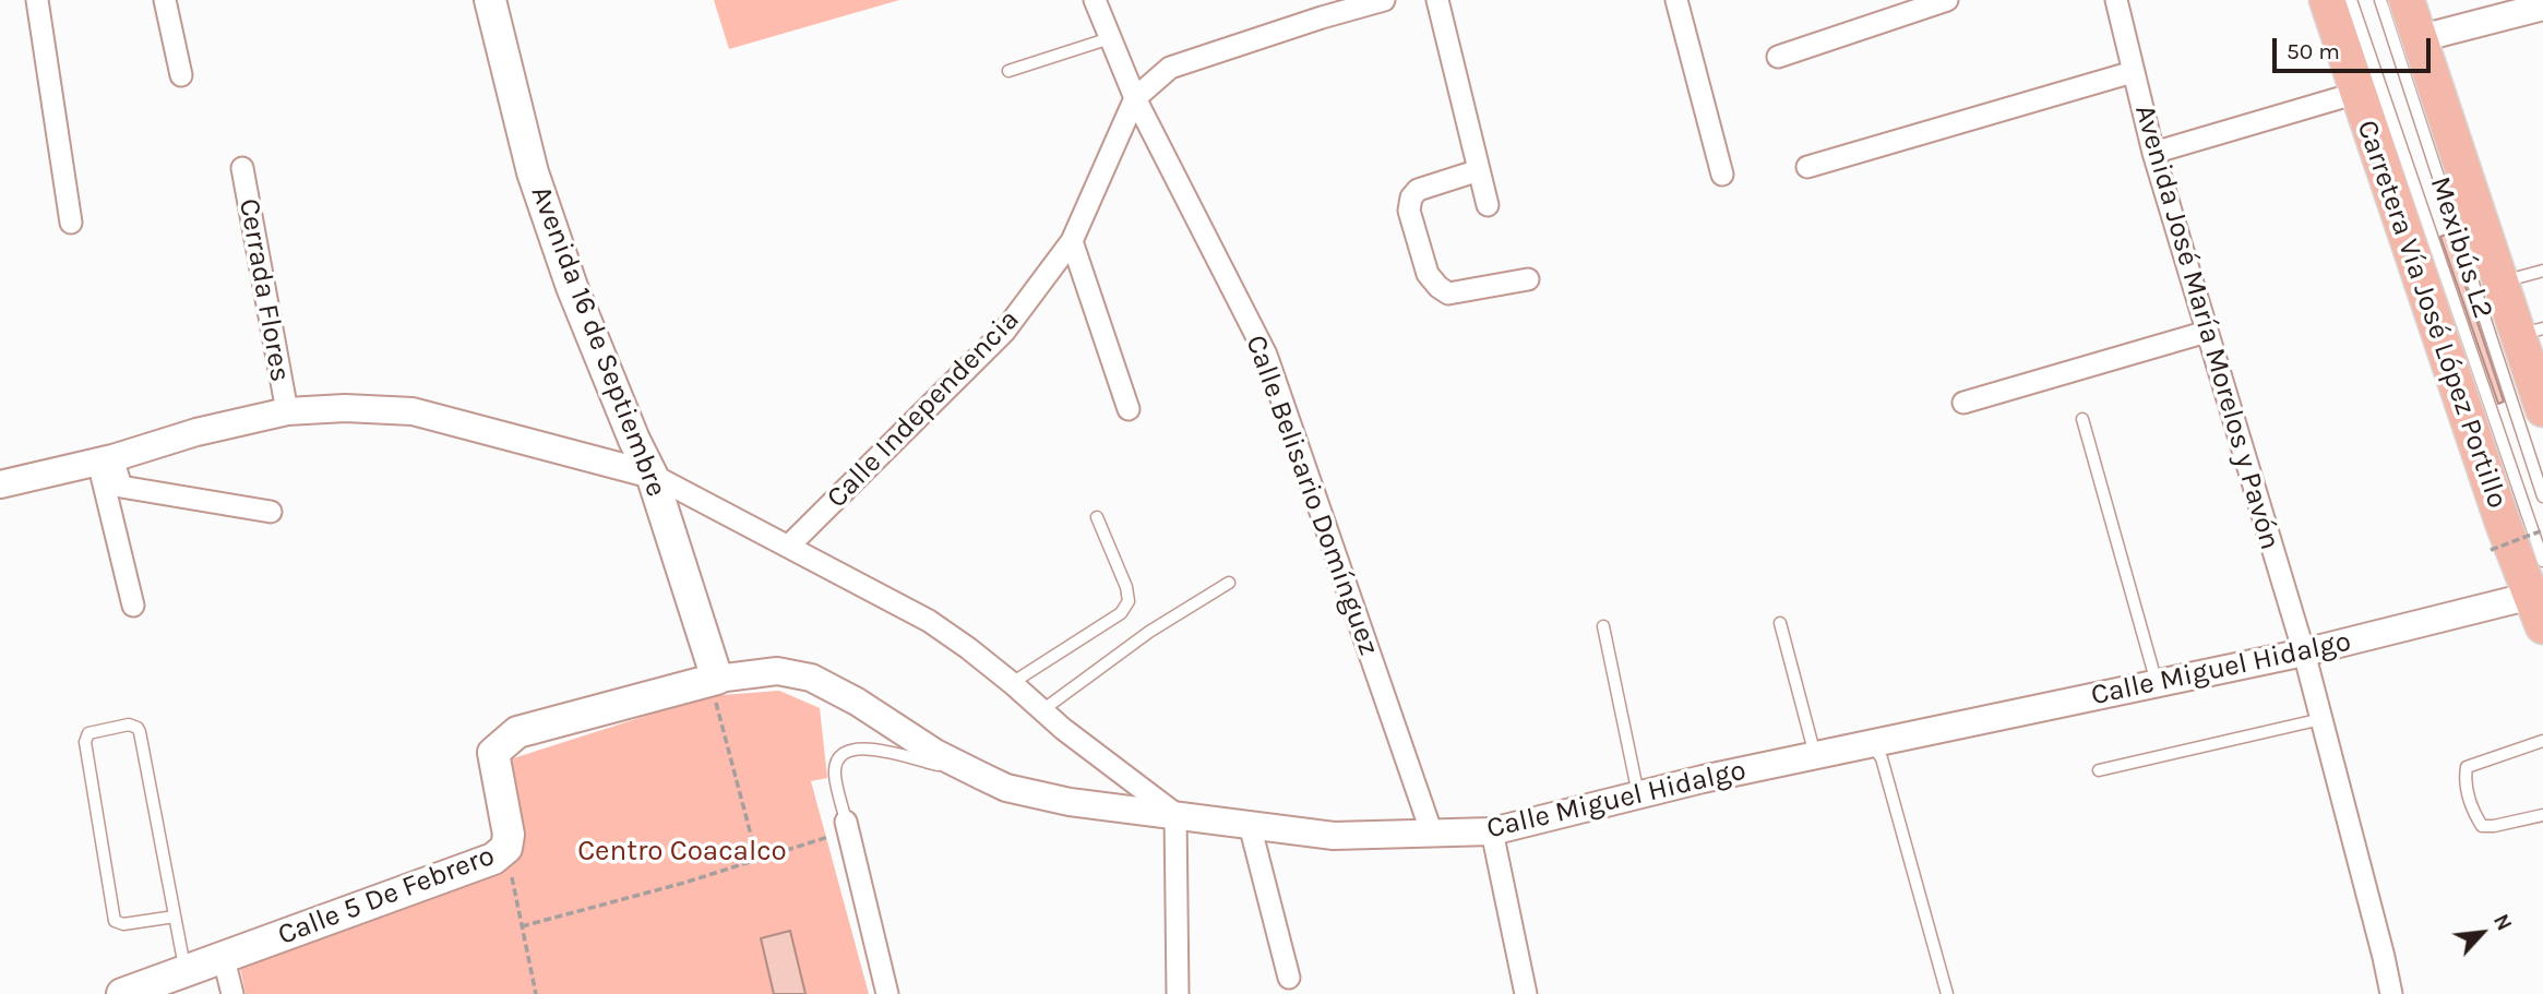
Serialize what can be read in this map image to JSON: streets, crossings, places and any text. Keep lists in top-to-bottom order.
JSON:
{
  "streets": {
    "main road": ["Carretera Vía José López Portillo", "Avenida 16 de Septiembre", "Calle 5 De Febrero"],
    "street": [
      "Cerrada Flores",
      "Avenida José María Morelos y Pavón",
      "Calle Independencia",
      "Calle Belisario Domínguez",
      "Calle Miguel Hidalgo"
    ],
    "lane": ["Mexibús L2"]
  },
  "crossings": [
    ["Carretera Vía José López Portillo", "Calle Miguel Hidalgo"],
    ["Avenida José María Morelos y Pavón", "Calle Miguel Hidalgo"],
    ["Avenida 16 de Septiembre", "Calle Miguel Hidalgo"],
    ["Avenida 16 de Septiembre", "Calle 5 De Febrero"],
    ["Calle Independencia", "Calle Belisario Domínguez"],
    ["Calle Belisario Domínguez", "Calle Miguel Hidalgo"],
    ["Calle Miguel Hidalgo", "Calle 5 De Febrero"]
  ],
  "parks": ["Centro Coacalco"],
  "scale_bar": "50 m",
  "north": "top right"
}
